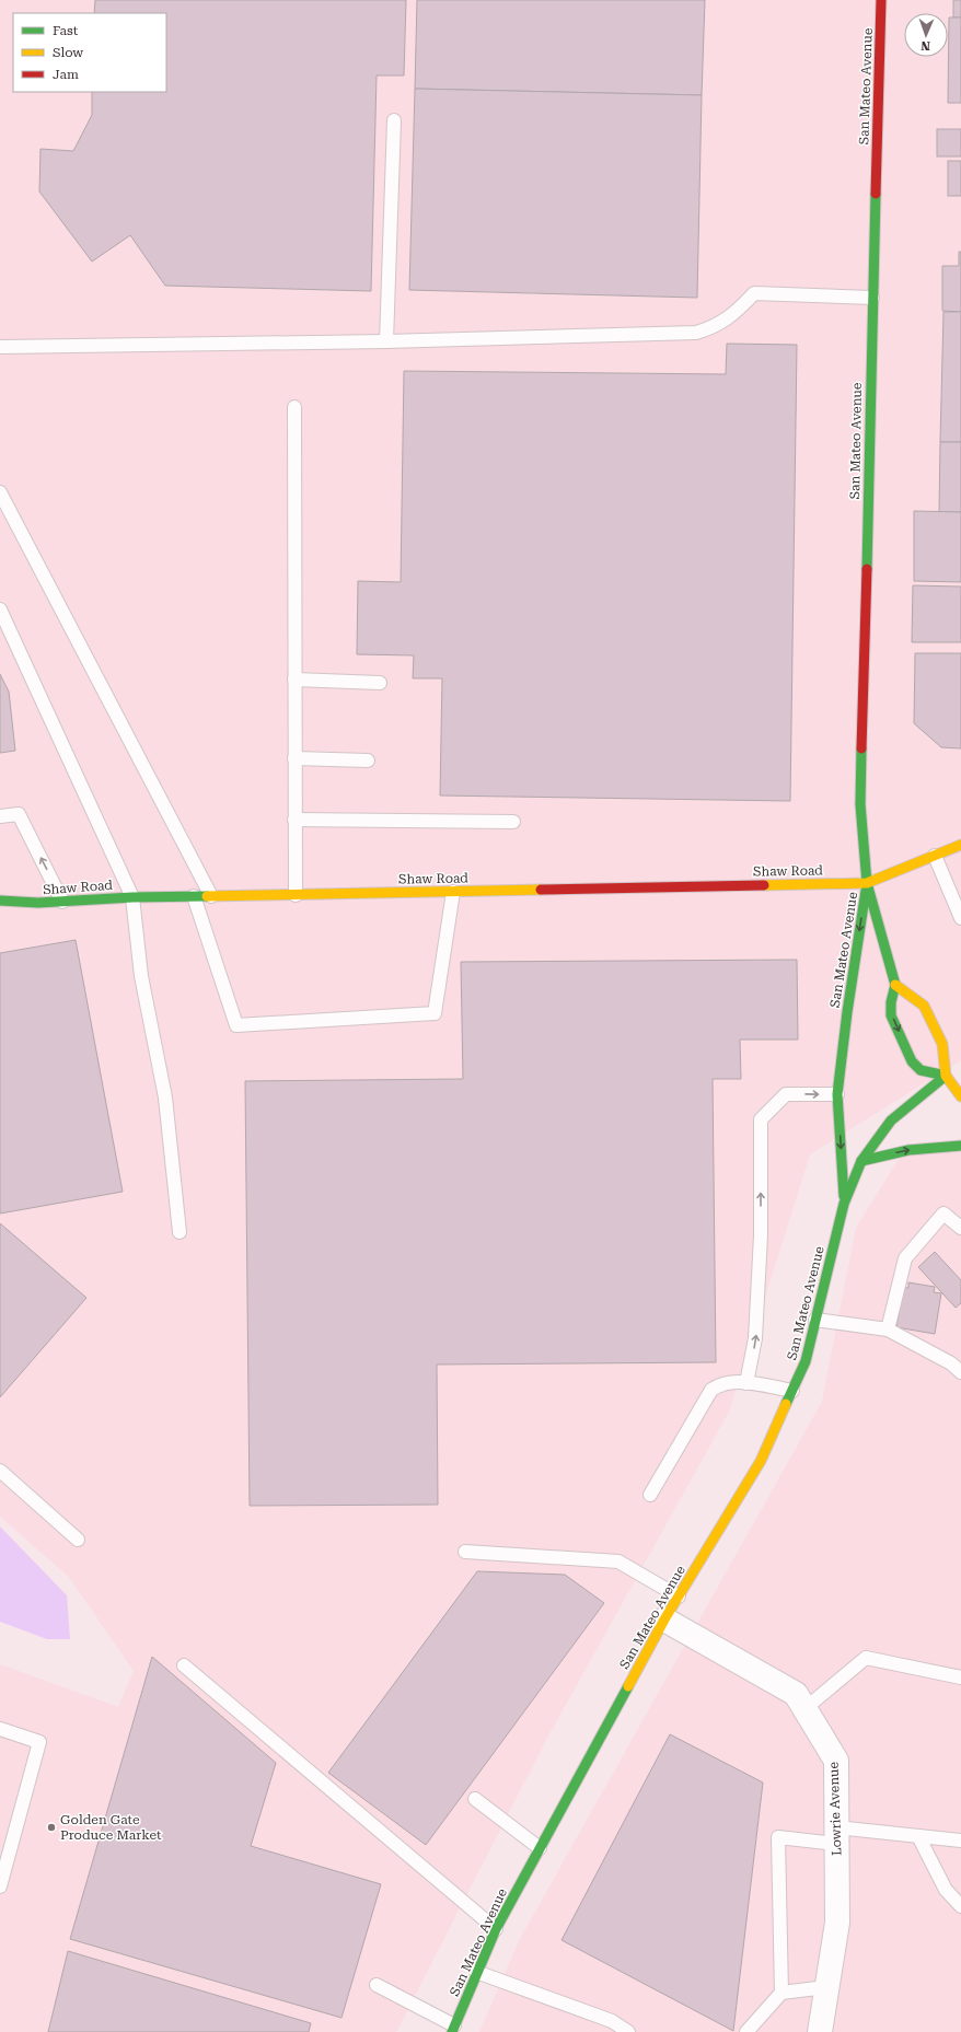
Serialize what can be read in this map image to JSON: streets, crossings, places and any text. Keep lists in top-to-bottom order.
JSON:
{
  "streets": {
    "main road": ["San Mateo Avenue", "Shaw Road"],
    "street": ["Lowrie Avenue"]
  },
  "crossings": [
    ["San Mateo Avenue", "Shaw Road"],
    ["San Mateo Avenue", "Lowrie Avenue"]
  ],
  "places": ["Golden Gate Produce Market"],
  "legend": ["Fast", "Slow", "Jam"],
  "north": "bottom"
}
